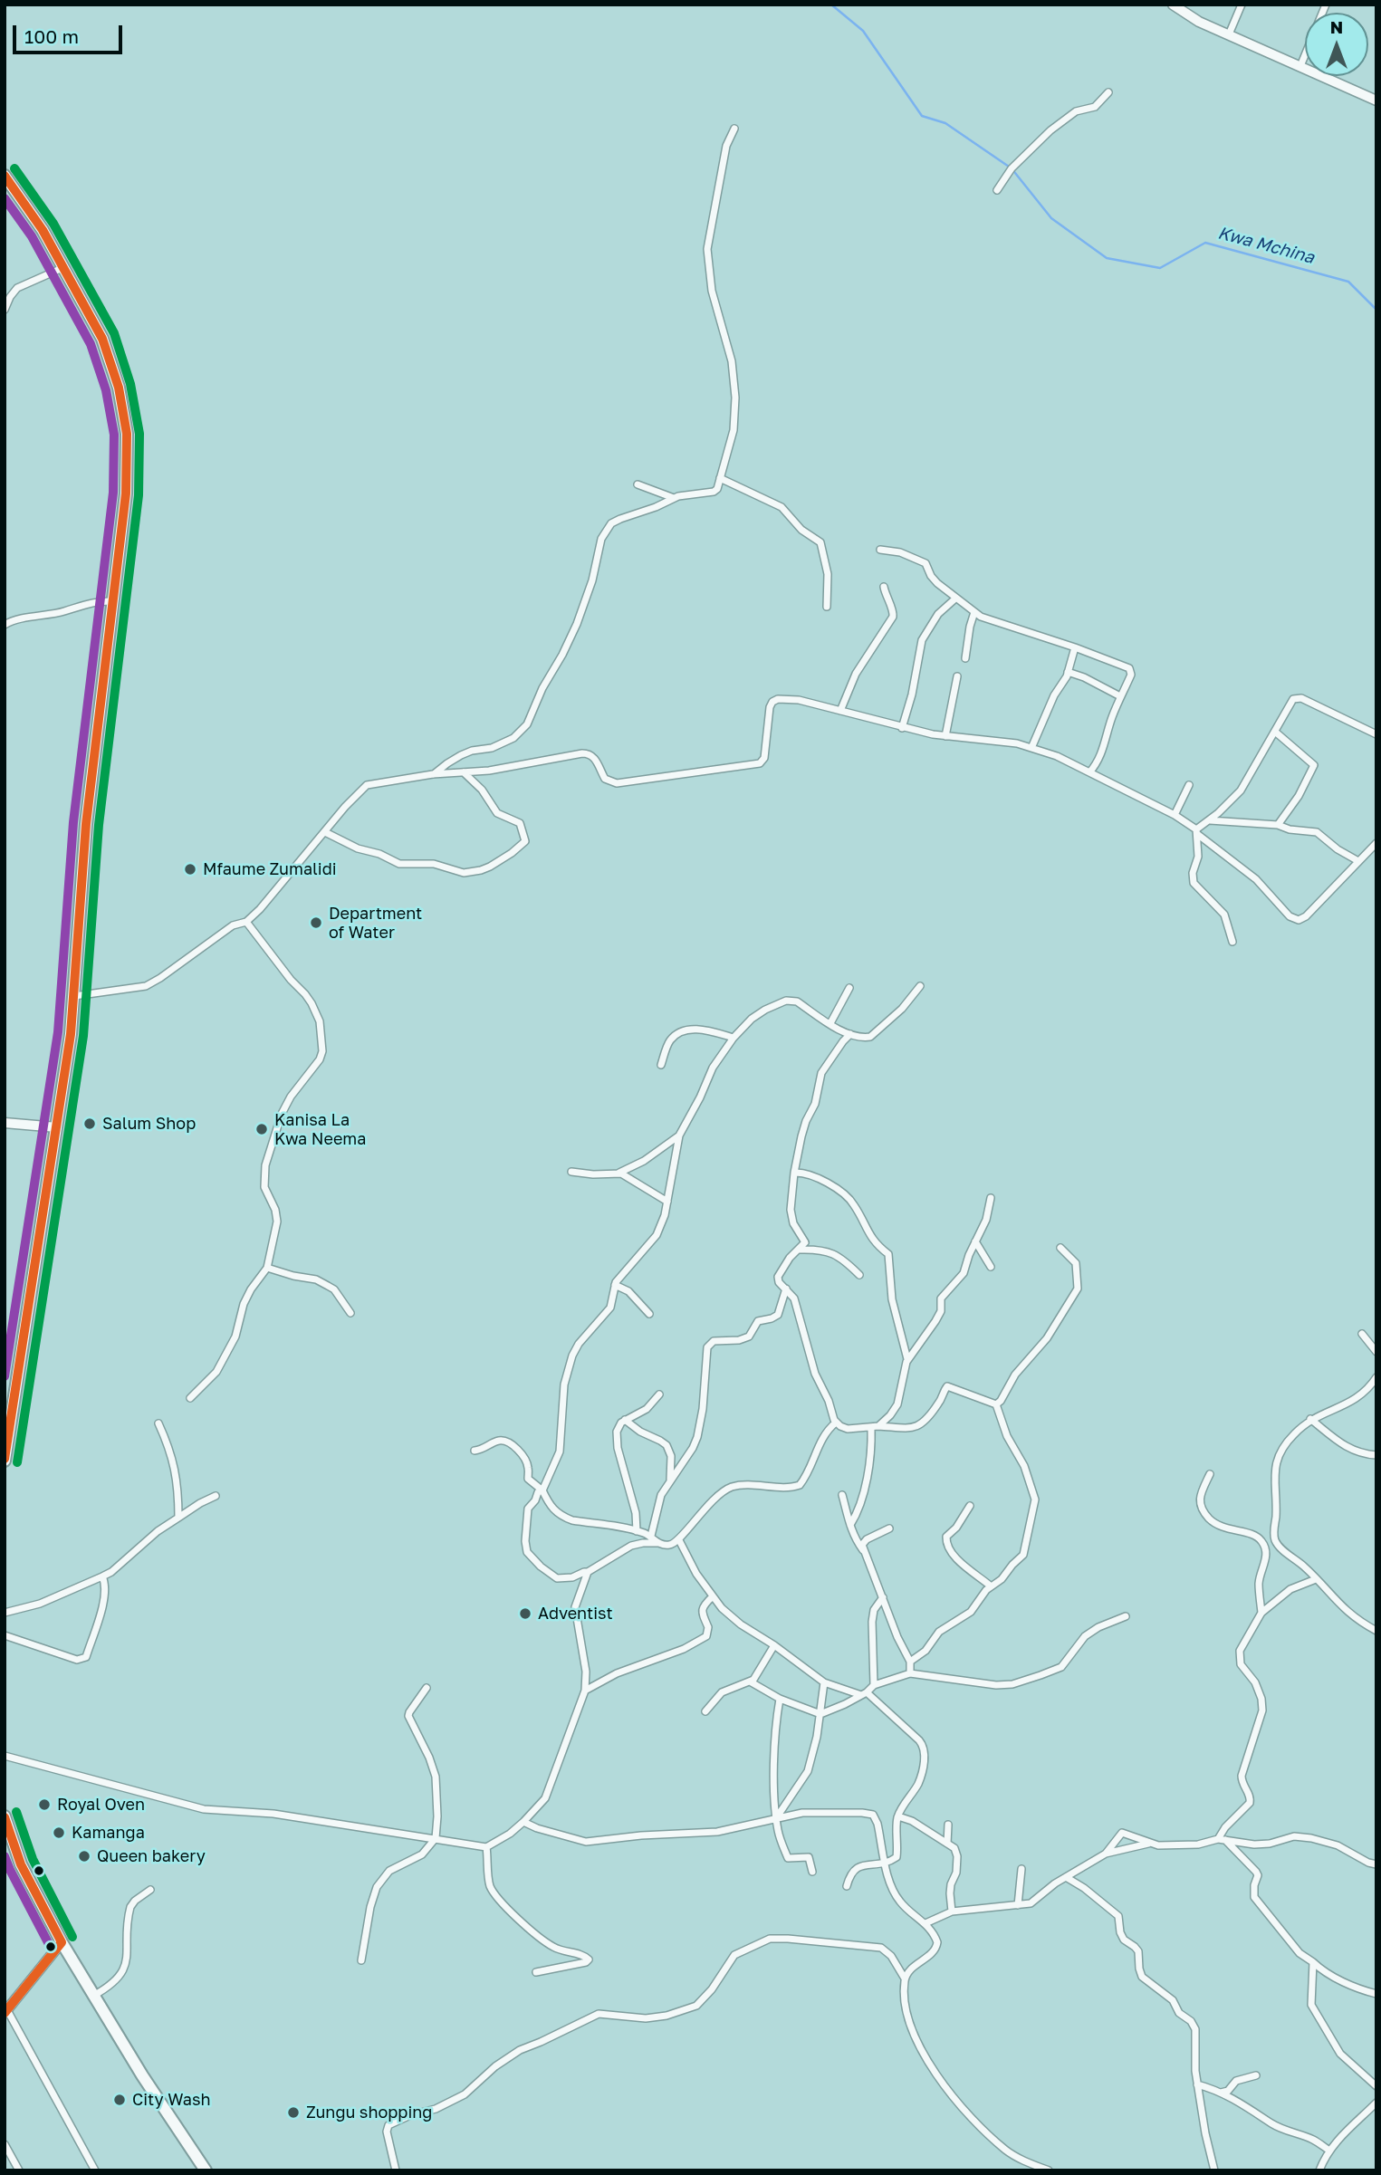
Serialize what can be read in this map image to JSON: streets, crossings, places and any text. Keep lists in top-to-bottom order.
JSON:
{
  "water": ["Kwa Mchina"],
  "places": [
    "Mfaume Zumalidi",
    "Department of Water",
    "Salum Shop",
    "Kanisa La Kwa Neema",
    "Adventist",
    "Royal Oven",
    "Kamanga",
    "Queen bakery",
    "City Wash",
    "Zungu shopping"
  ],
  "scale_bar": "100 m",
  "north": "top"
}
